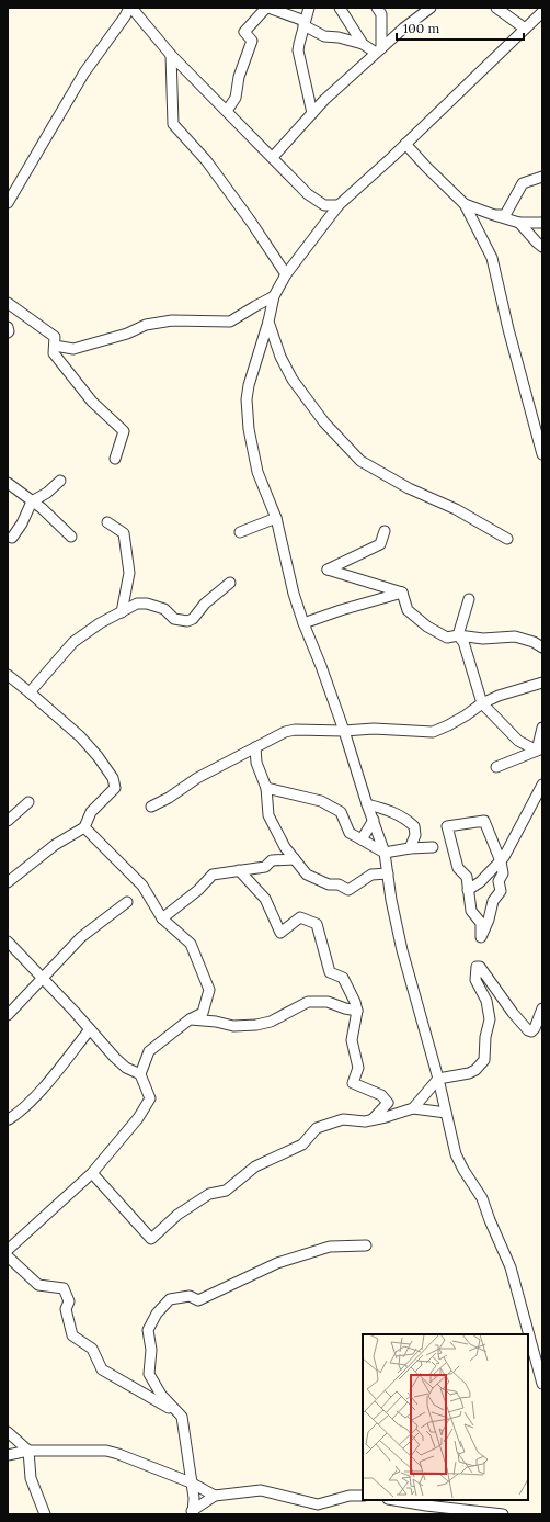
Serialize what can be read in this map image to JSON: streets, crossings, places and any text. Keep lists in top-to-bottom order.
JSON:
{
  "scale_bar": "100 m"
}
